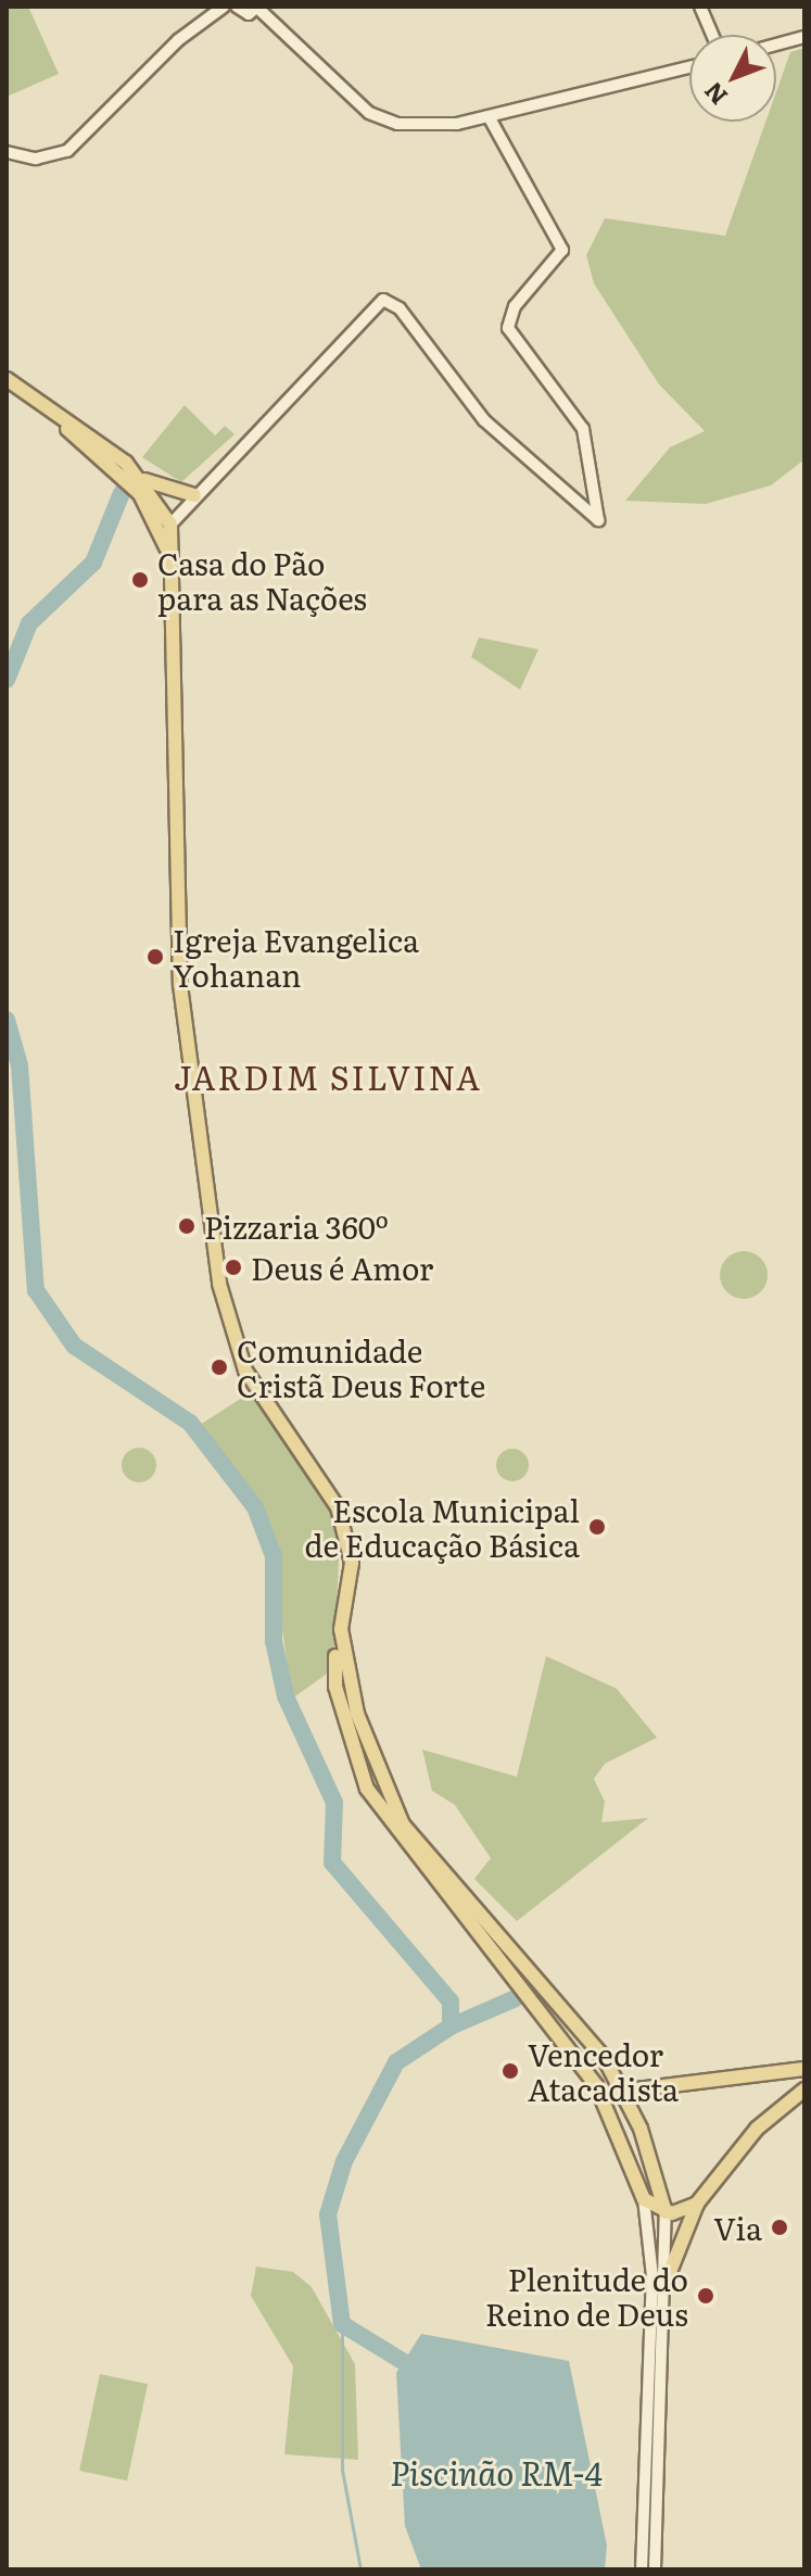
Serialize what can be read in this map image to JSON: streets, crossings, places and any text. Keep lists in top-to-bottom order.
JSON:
{
  "districts": ["JARDIM SILVINA"],
  "water": ["Piscinão RM-4"],
  "places": [
    "Casa do Pão para as Nações",
    "Igreja Evangelica Yohanan",
    "Pizzaria 360º",
    "Deus é Amor",
    "Comunidade Cristã Deus Forte",
    "Escola Municipal de Educação Básica",
    "Vencedor Atacadista",
    "Via",
    "Plenitude do Reino de Deus"
  ],
  "north": "bottom left"
}
